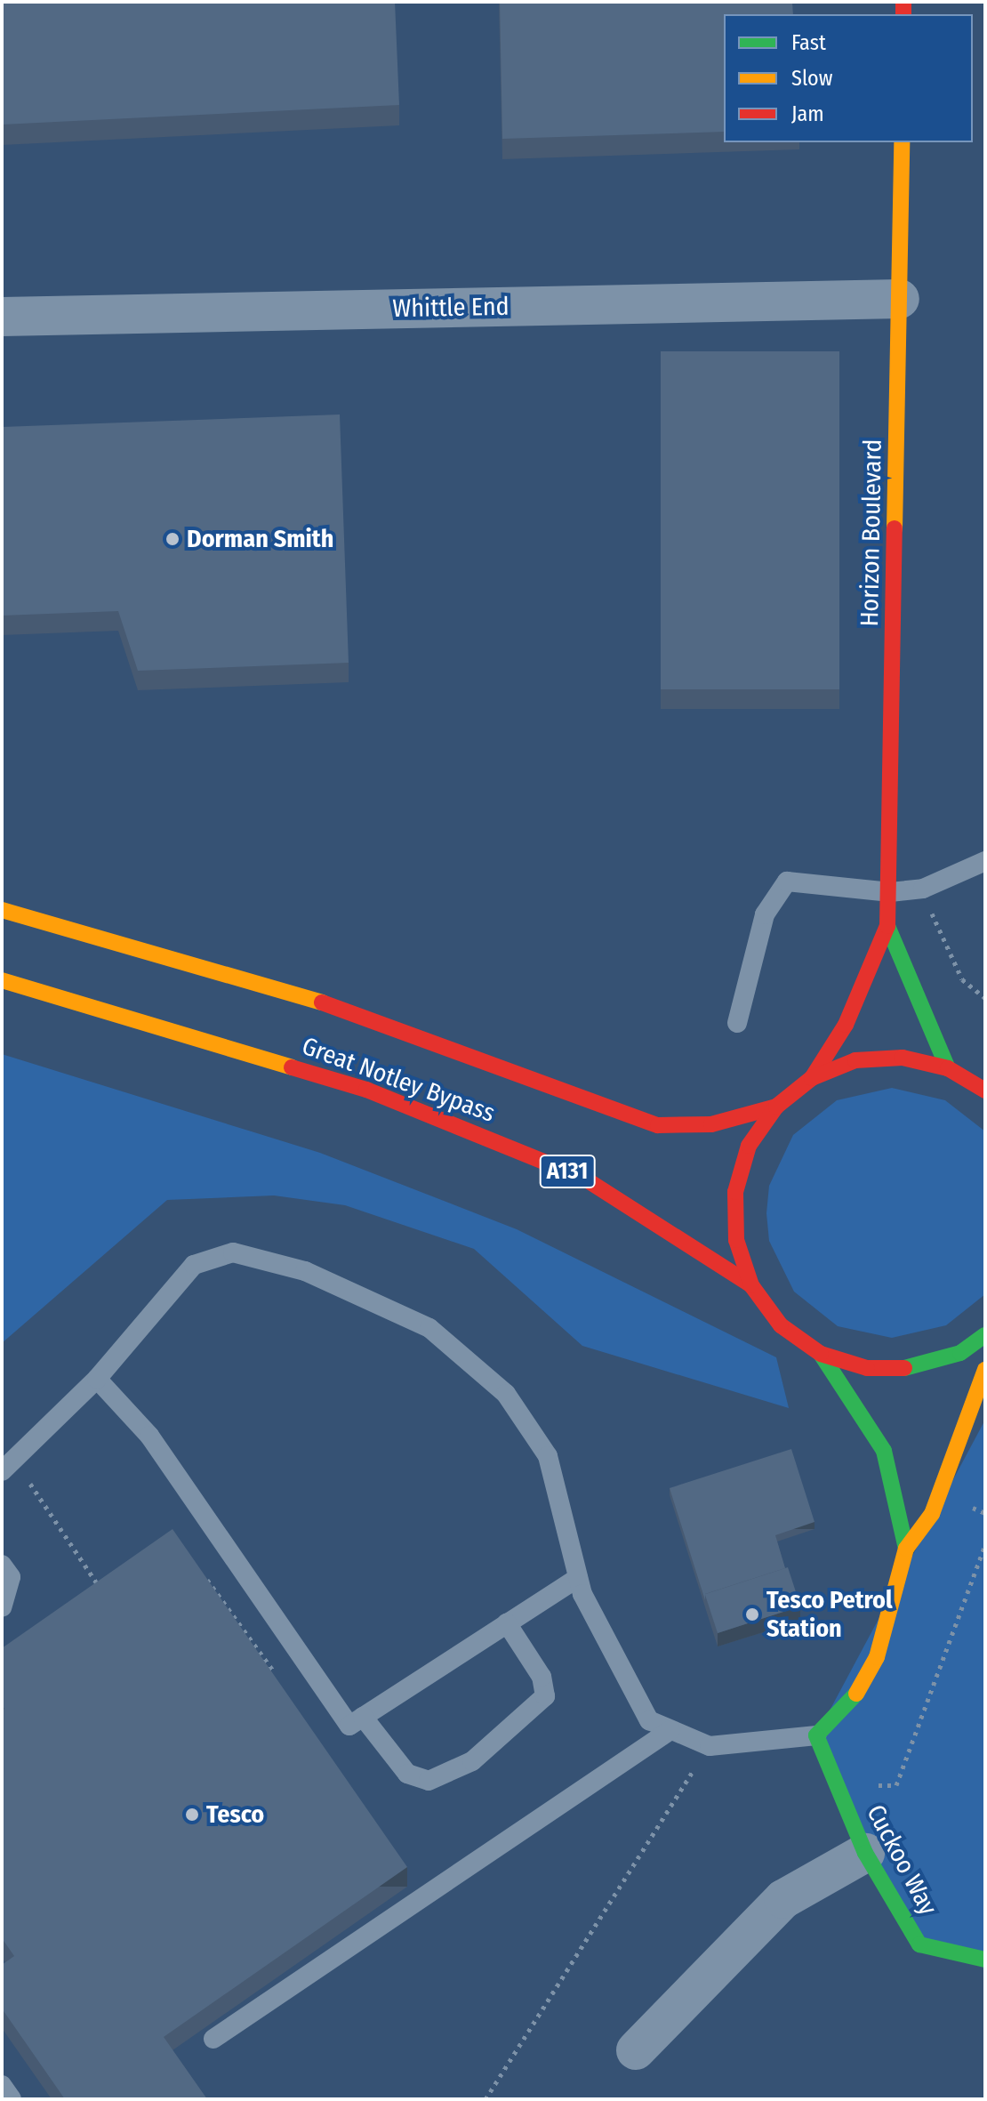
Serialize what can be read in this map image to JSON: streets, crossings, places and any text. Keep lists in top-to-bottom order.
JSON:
{
  "streets": {
    "main road": [
      "Horizon Boulevard",
      "Great Notley Bypass",
      "A131",
      "Cuckoo Way"
    ],
    "street": ["Whittle End"]
  },
  "crossings": [
    ["Whittle End", "Horizon Boulevard"]
  ],
  "places": ["Dorman Smith", "Tesco Petrol Station", "Tesco"],
  "legend": ["Fast", "Slow", "Jam"]
}
